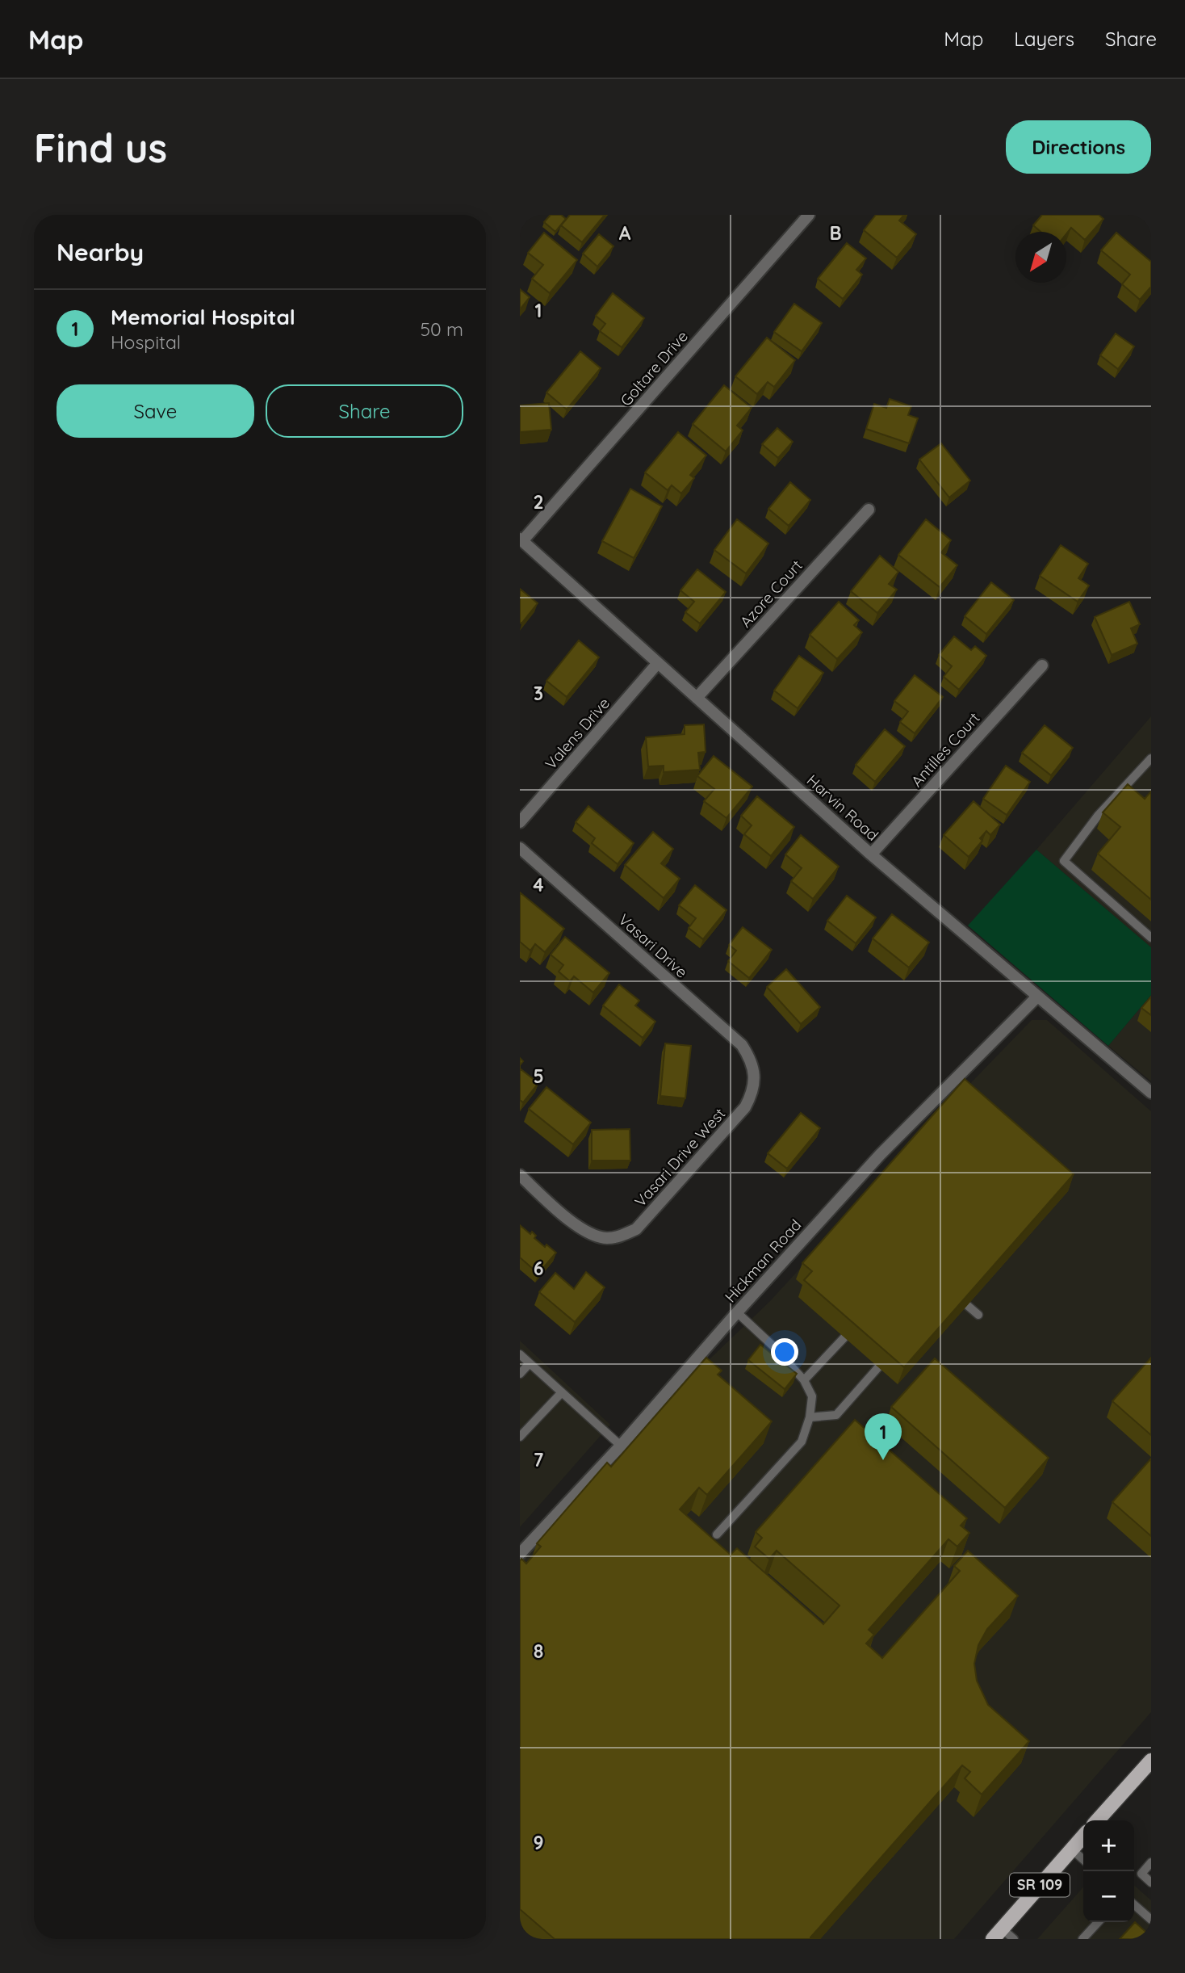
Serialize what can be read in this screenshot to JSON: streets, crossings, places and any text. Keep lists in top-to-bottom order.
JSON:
{
  "streets": {
    "main road": ["SR 109"],
    "street": [
      "Goltare Drive",
      "Azore Court",
      "Valens Drive",
      "Antilles Court",
      "Harvin Road",
      "Vasari Drive",
      "Vasari Drive West",
      "Hickman Road"
    ]
  },
  "crossings": [
    ["Goltare Drive", "Harvin Road"],
    ["Azore Court", "Harvin Road"],
    ["Valens Drive", "Harvin Road"],
    ["Antilles Court", "Harvin Road"],
    ["Harvin Road", "Hickman Road"],
    ["Vasari Drive", "Vasari Drive West"]
  ],
  "north": "bottom left",
  "page": {
    "header": "Map",
    "nav": ["Map", "Layers", "Share"],
    "buttons": [
      "Directions",
      ["Save", "Share"]
    ],
    "title": "Find us",
    "heading": "Nearby",
    "list": [
      {
        "mark": "1",
        "name": "Memorial Hospital",
        "note": "Hospital",
        "value": "50 m"
      }
    ],
    "pins": "1",
    "map_buttons": ["+", "−"]
  },
  "grid": {
    "columns": ["A", "B"],
    "rows": [
      "1",
      "2",
      "3",
      "4",
      "5",
      "6",
      "7",
      "8",
      "9"
    ]
  }
}
